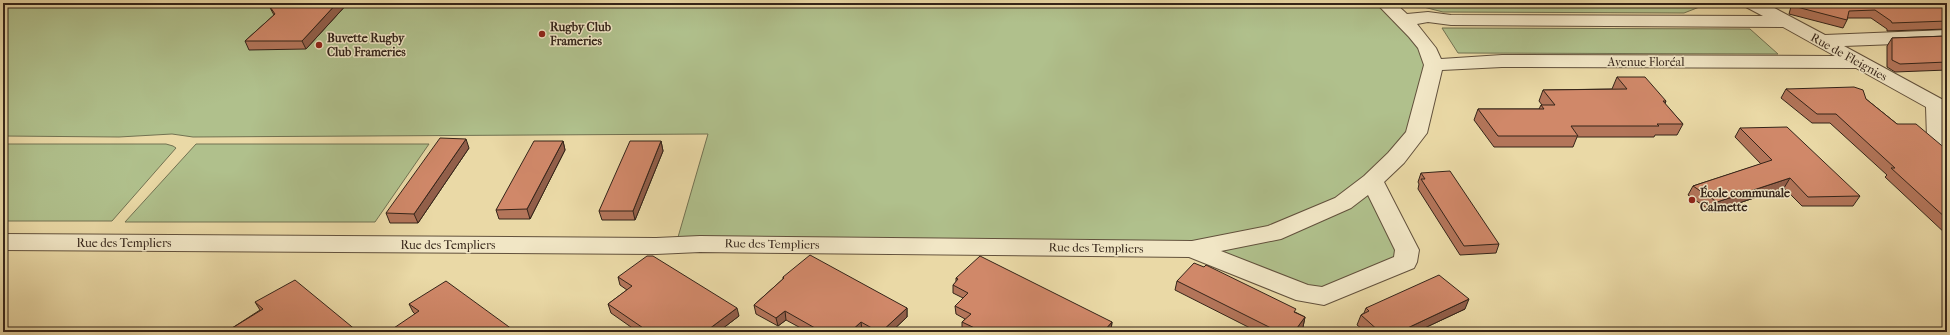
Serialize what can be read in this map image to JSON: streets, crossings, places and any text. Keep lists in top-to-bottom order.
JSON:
{
  "streets": {
    "street": ["Rue de Fleignies", "Avenue Floréal", "Rue des Templiers"]
  },
  "crossings": [
    ["Rue de Fleignies", "Avenue Floréal"],
    ["Avenue Floréal", "Rue des Templiers"]
  ],
  "places": ["Rugby Club Frameries", "Buvette Rugby Club Frameries", "École communale Calmette"]
}
